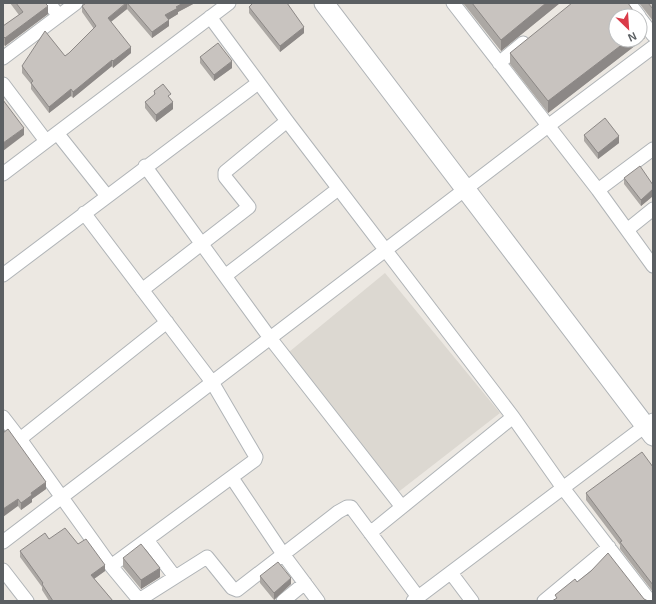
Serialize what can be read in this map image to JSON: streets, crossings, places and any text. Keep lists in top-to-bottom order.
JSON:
{
  "north": "bottom right"
}
